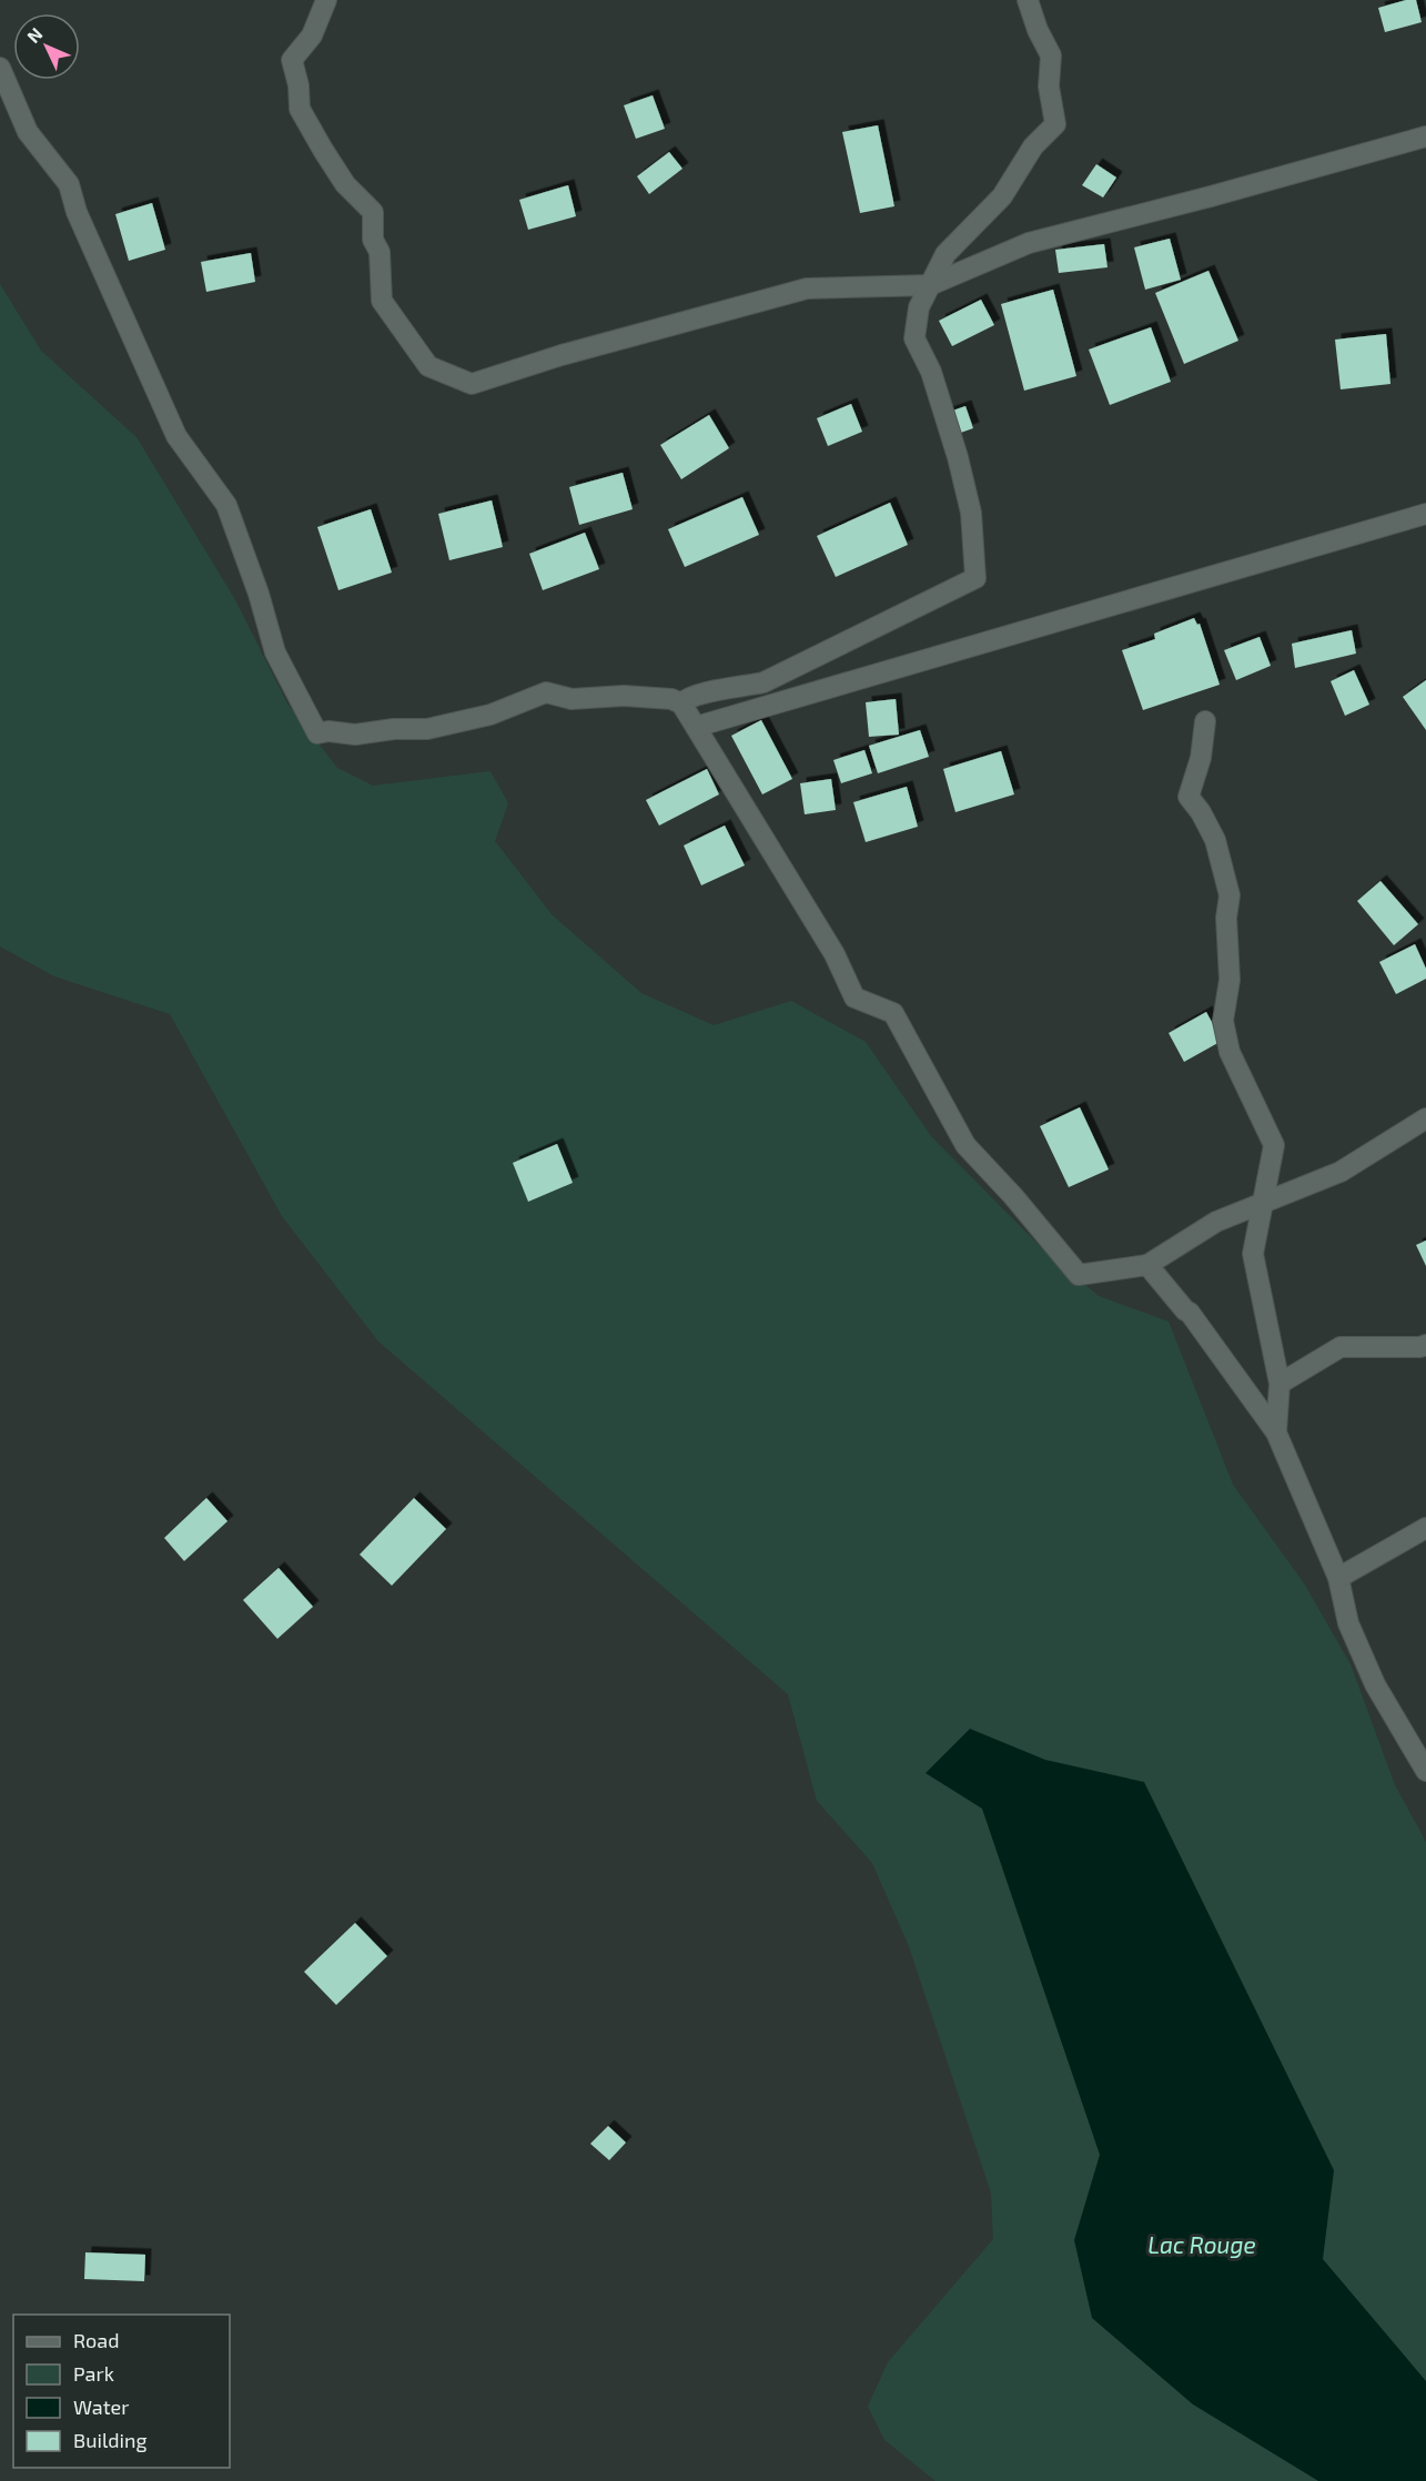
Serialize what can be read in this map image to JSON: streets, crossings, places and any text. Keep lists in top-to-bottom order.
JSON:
{
  "water": ["Lac Rouge"],
  "legend": [
    "Road",
    "Park",
    "Water",
    "Building"
  ],
  "north": "top left"
}
